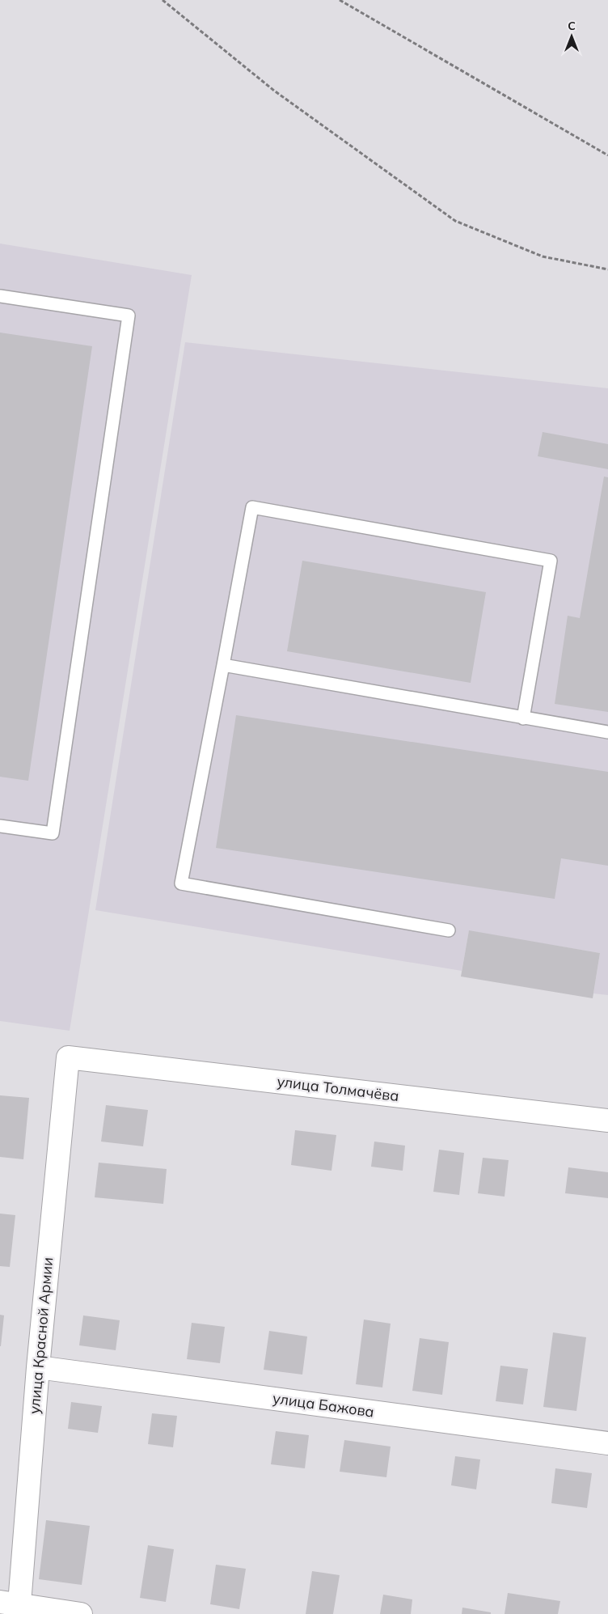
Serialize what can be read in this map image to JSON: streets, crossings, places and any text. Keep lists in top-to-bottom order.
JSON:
{
  "streets": {
    "street": ["улица Толмачёва", "улица Красной Армии", "улица Бажова"]
  },
  "crossings": [
    ["улица Толмачёва", "улица Красной Армии"],
    ["улица Красной Армии", "улица Бажова"]
  ],
  "north": "top"
}
